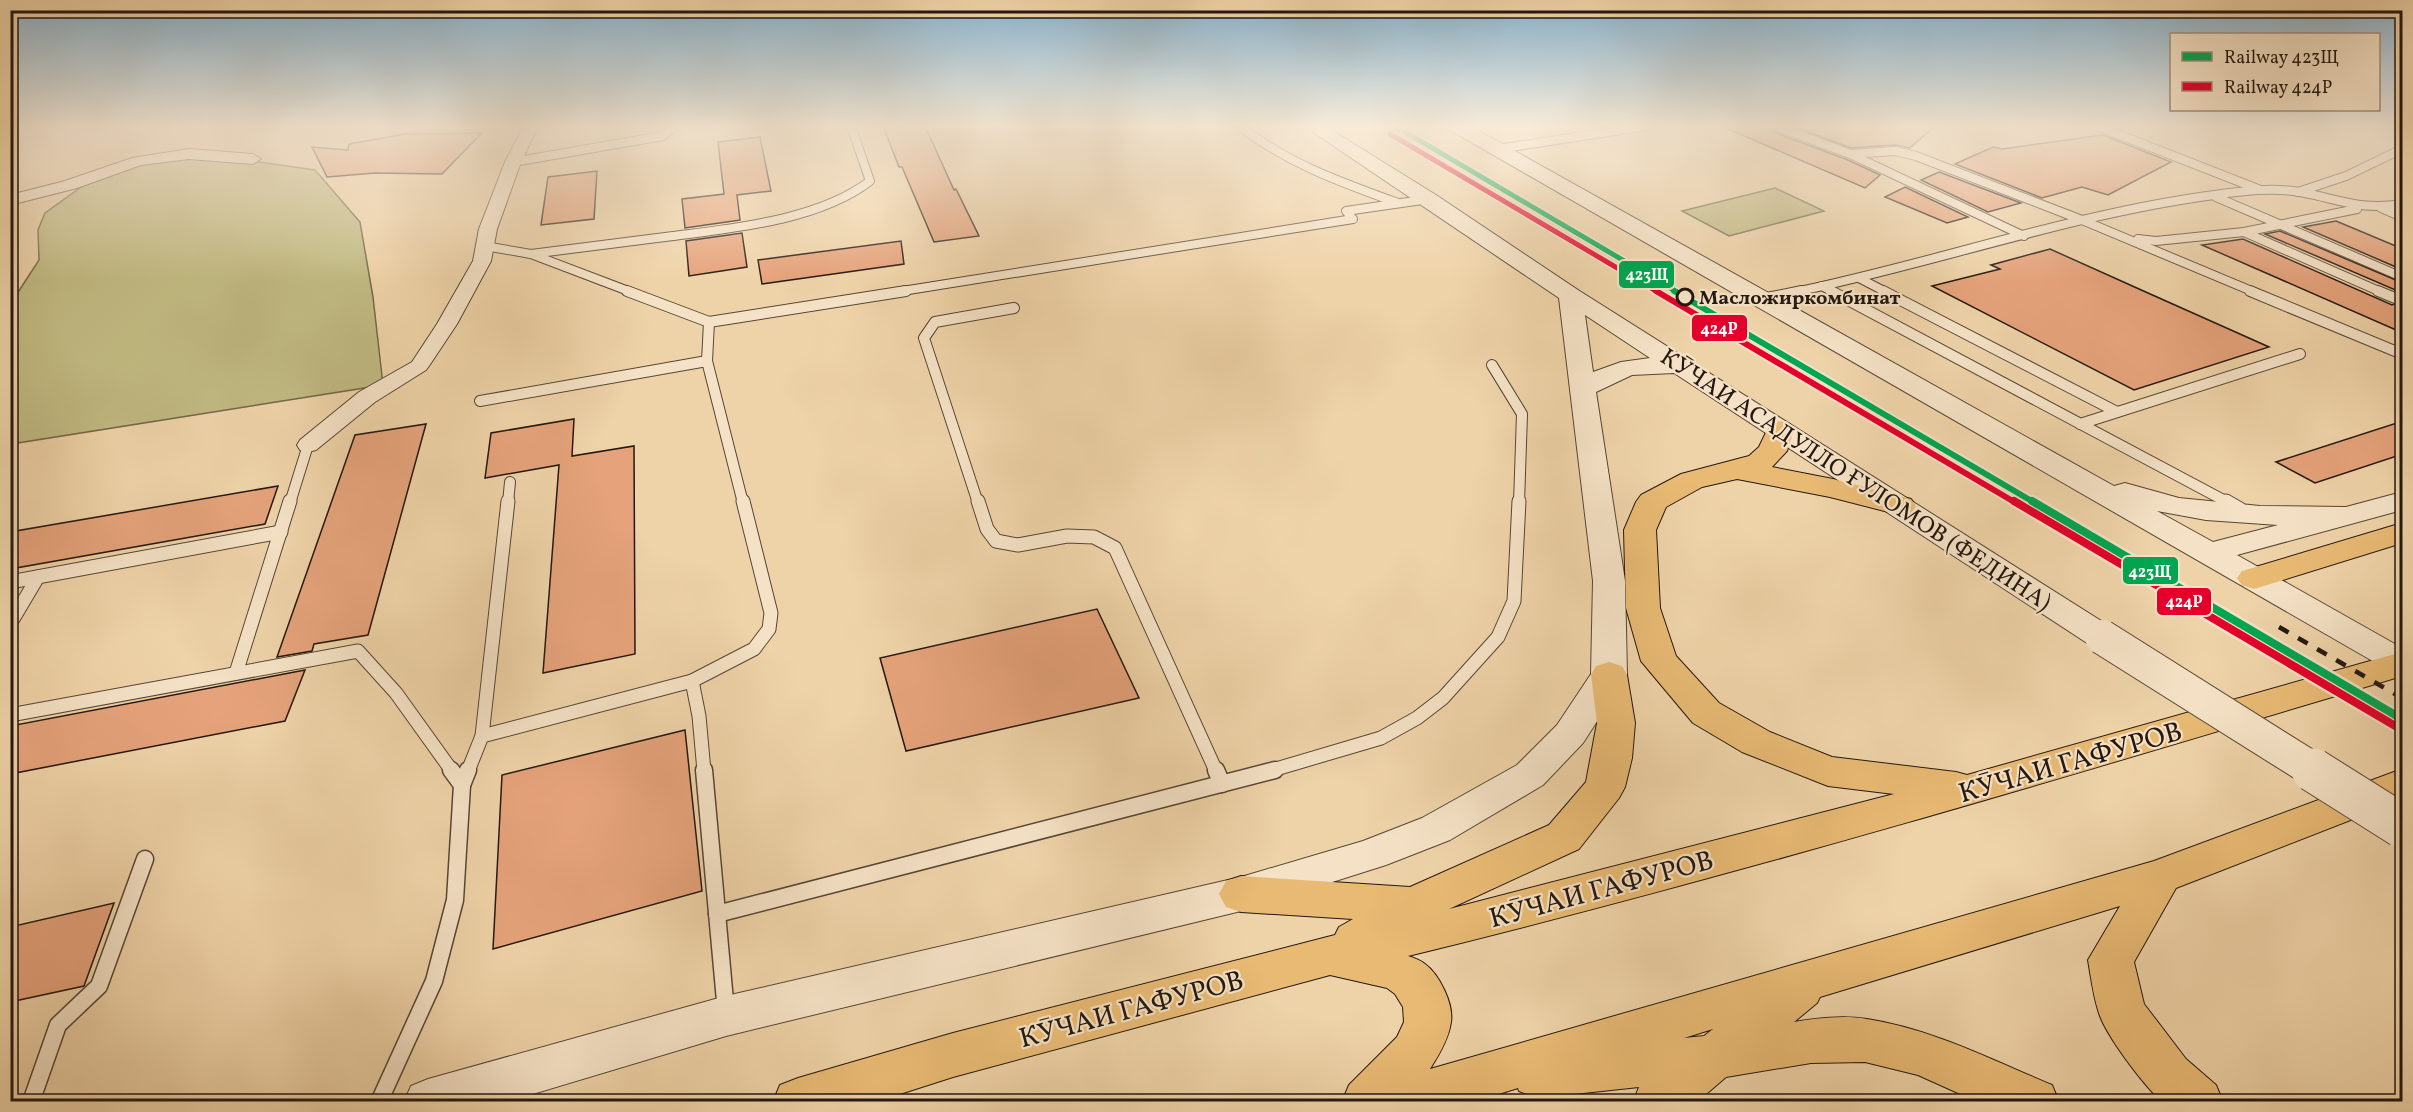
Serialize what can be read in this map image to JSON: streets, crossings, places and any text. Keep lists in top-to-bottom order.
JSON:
{
  "streets": {
    "main road": ["КӮЧАИ ГАФУРОВ"],
    "street": ["КӮЧАИ АСАДУЛЛО ҒУЛОМОВ (ФЕДИНА)"]
  },
  "places": ["Масложиркомбинат"],
  "lines": ["rail line 423Щ", "rail line 424Р"],
  "legend": ["Railway 423Щ", "Railway 424Р"]
}
